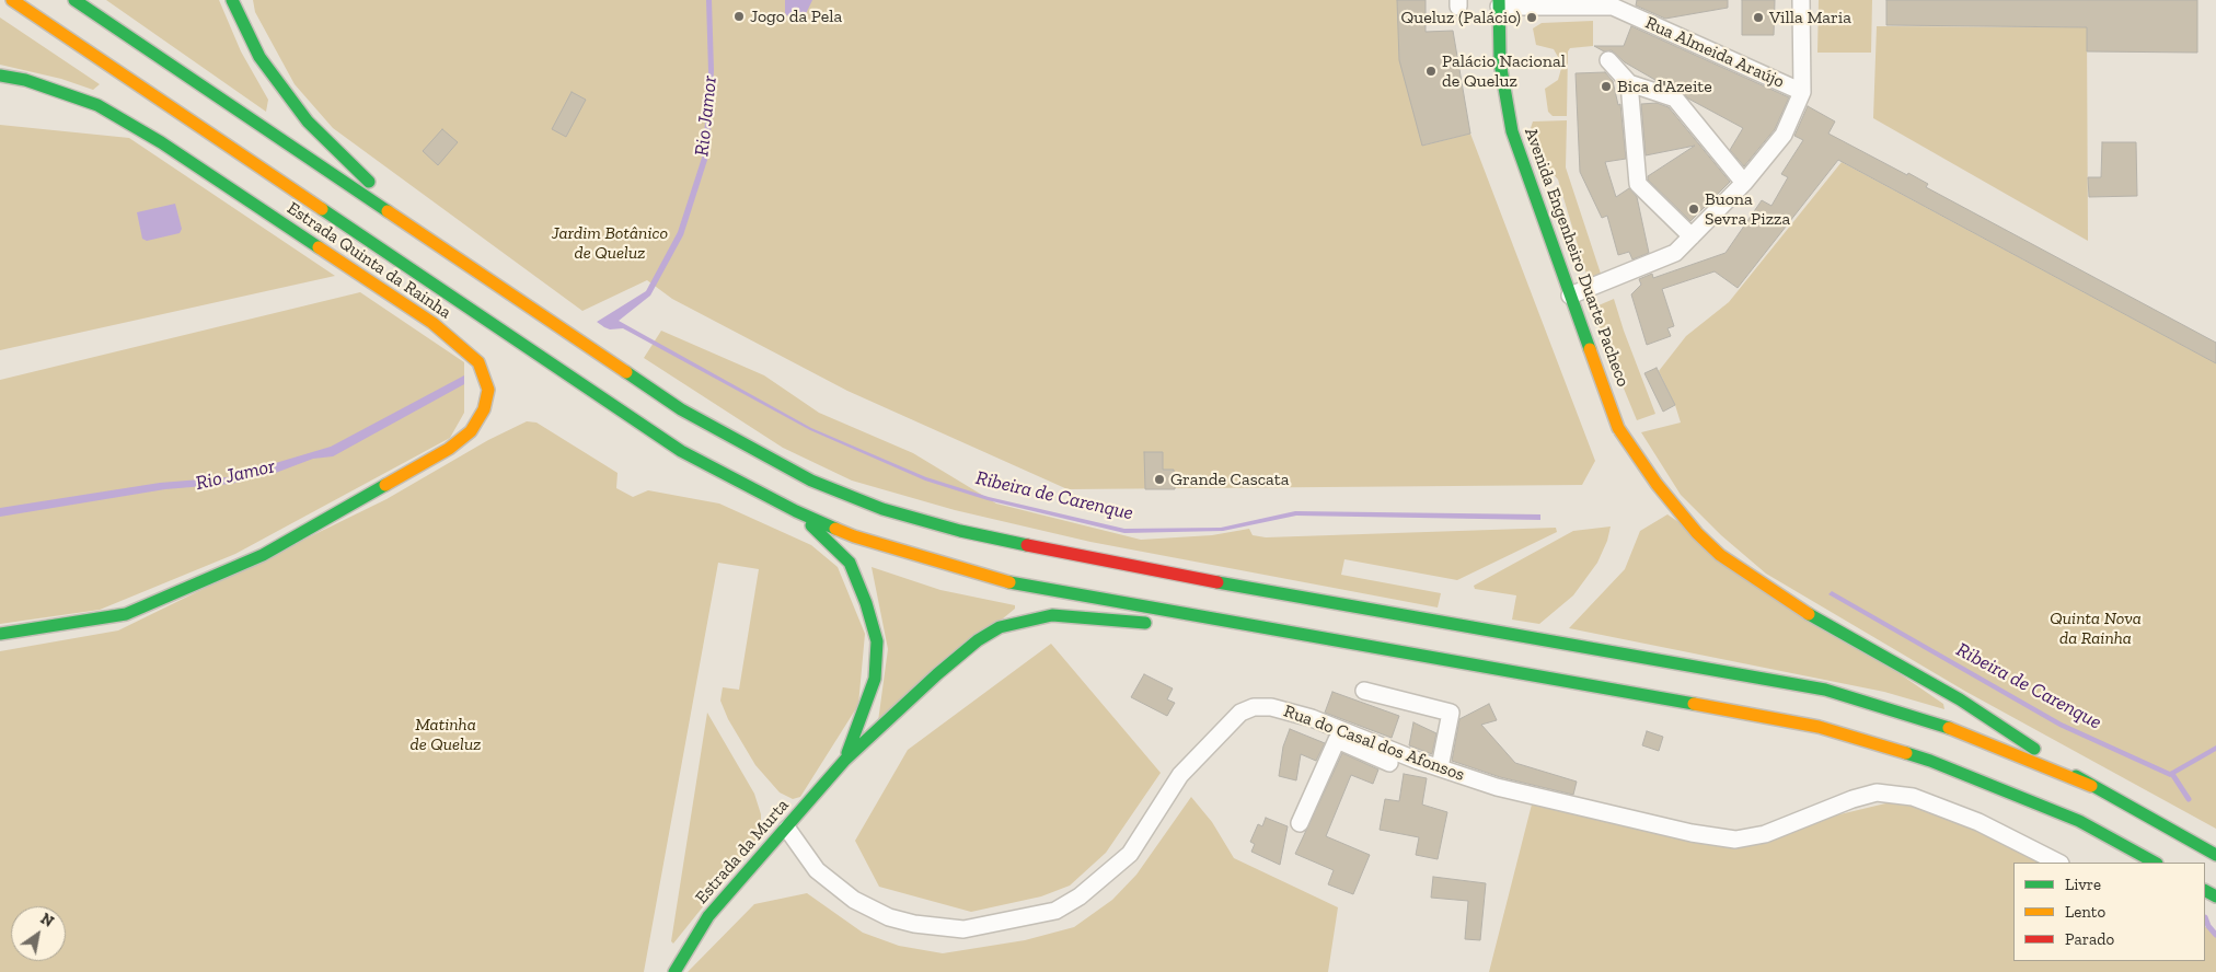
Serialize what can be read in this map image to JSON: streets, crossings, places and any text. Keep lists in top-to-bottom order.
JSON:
{
  "streets": {
    "main road": ["Avenida Engenheiro Duarte Pacheco", "Estrada Quinta da Rainha", "Estrada da Murta"],
    "street": ["Rua Almeida Araújo", "Rua do Casal dos Afonsos"]
  },
  "crossings": [
    ["Rua Almeida Araújo", "Avenida Engenheiro Duarte Pacheco"],
    ["Rua do Casal dos Afonsos", "Estrada da Murta"]
  ],
  "water": ["Rio Jamor", "Ribeira de Carenque"],
  "parks": ["Jardim Botânico de Queluz", "Quinta Nova da Rainha", "Matinha de Queluz"],
  "places": [
    "Jogo da Pela",
    "Queluz (Palácio)",
    "Villa Maria",
    "Palácio Nacional de Queluz",
    "Bica d'Azeite",
    "Buona Sevra Pizza",
    "Grande Cascata"
  ],
  "legend": ["Livre", "Lento", "Parado"],
  "north": "top right"
}
